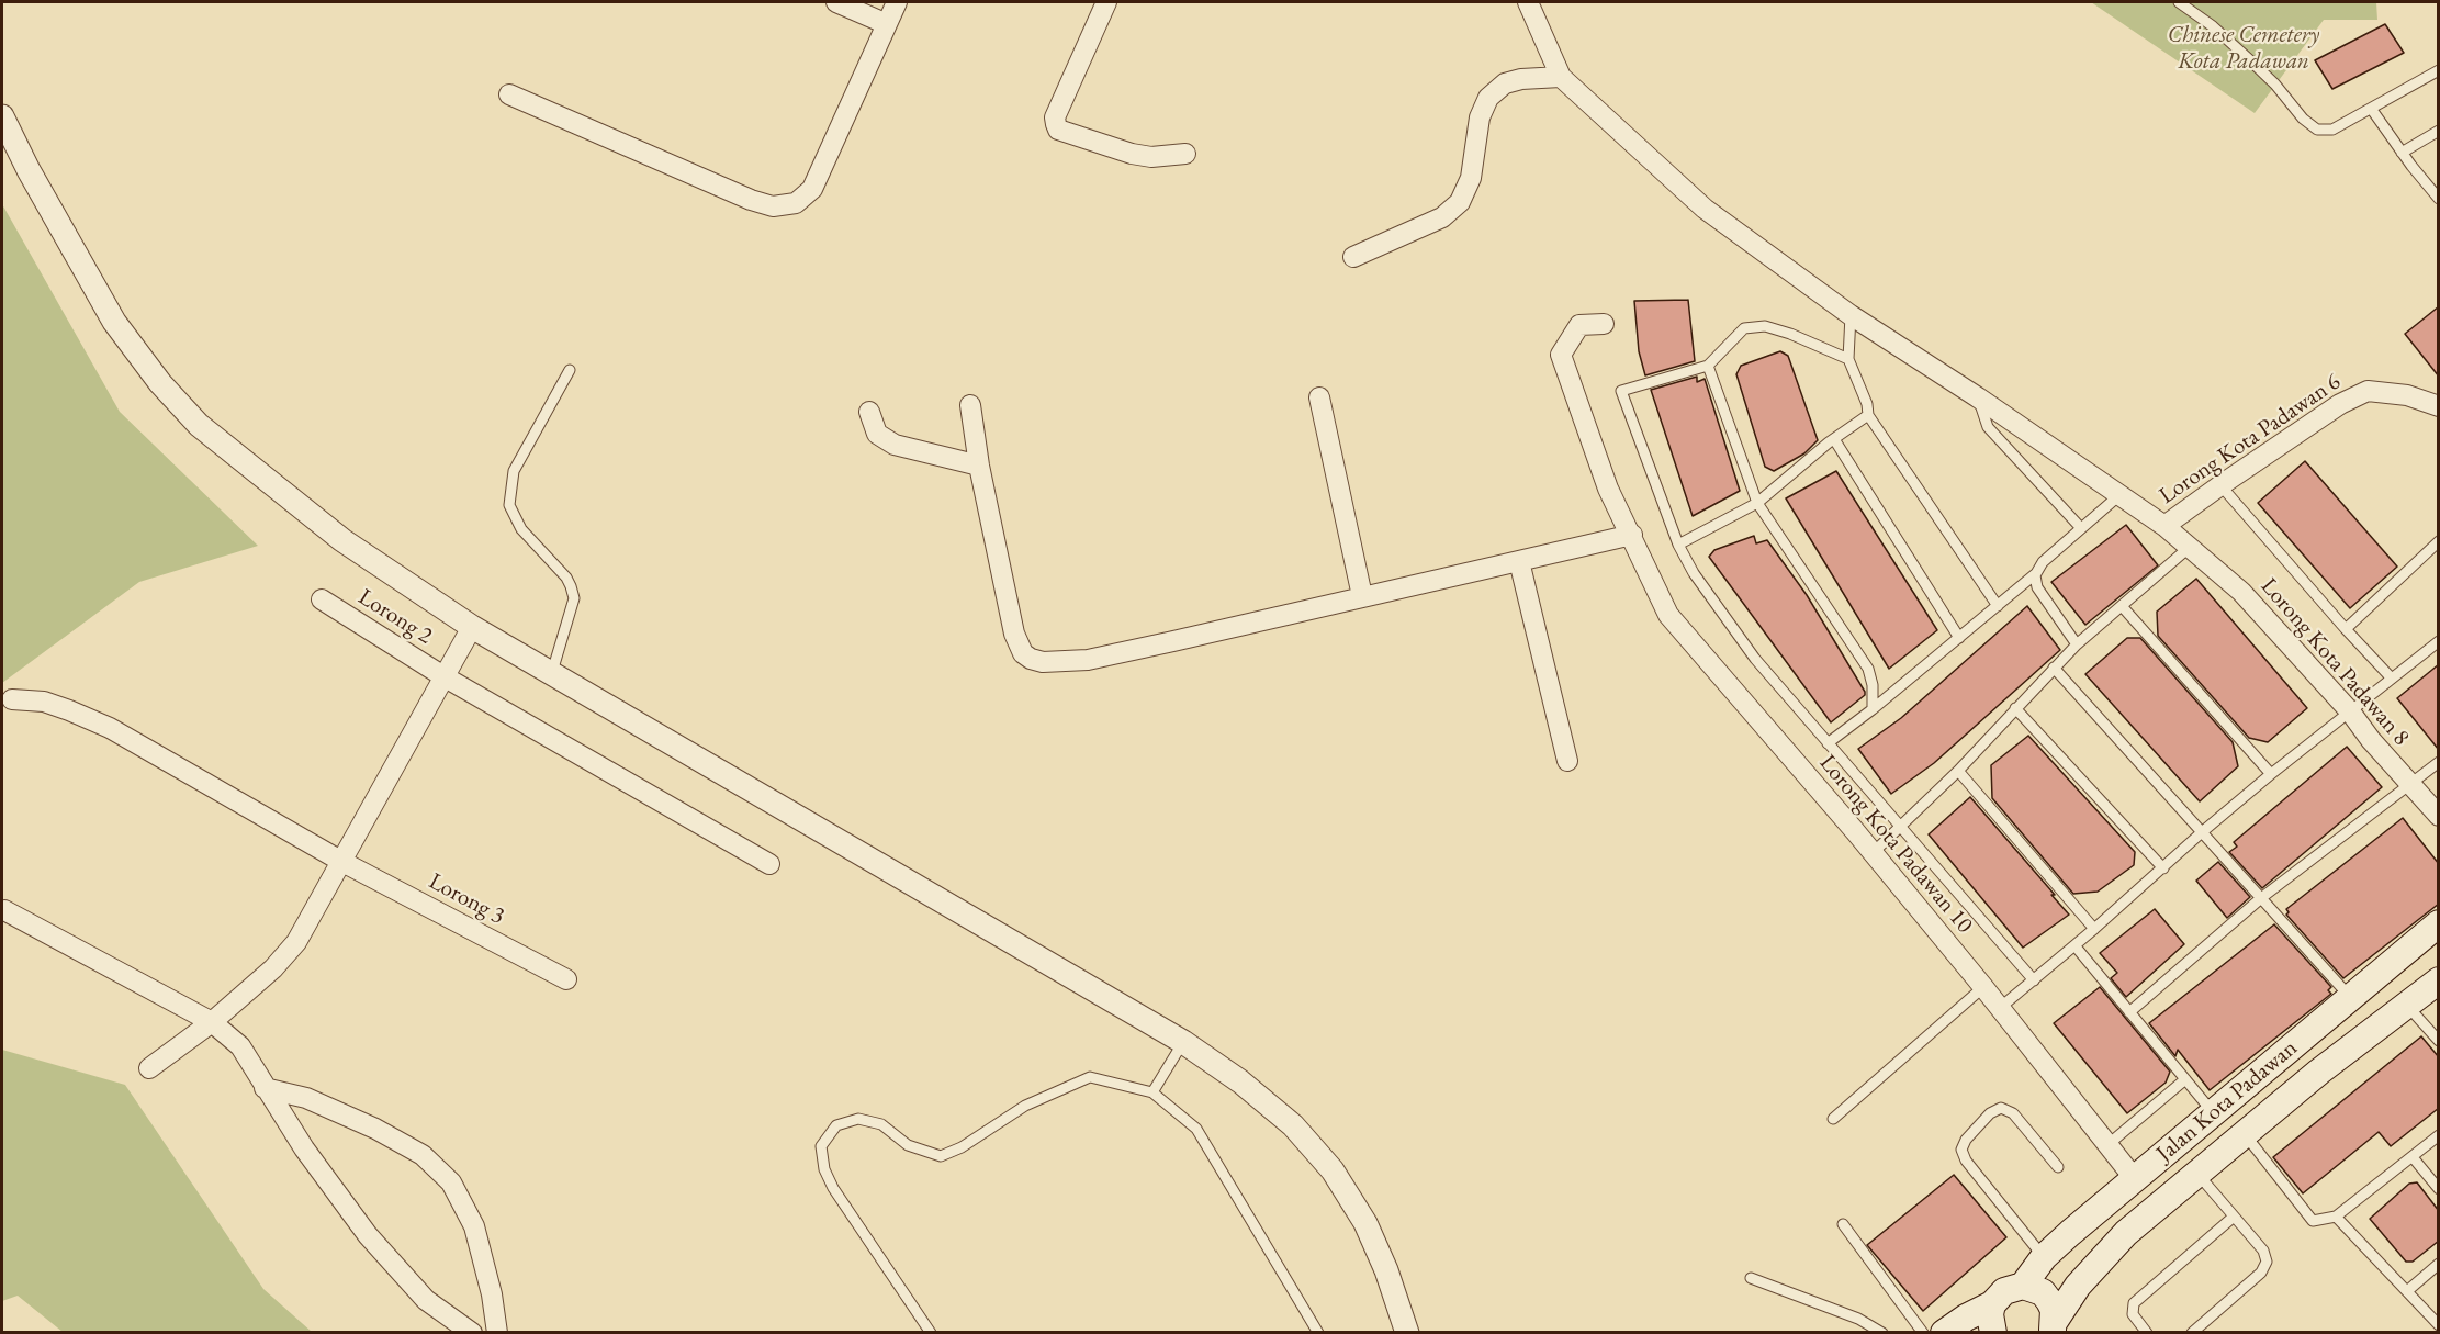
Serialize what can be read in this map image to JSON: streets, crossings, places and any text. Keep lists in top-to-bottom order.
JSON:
{
  "streets": {
    "main road": ["Jalan Kota Padawan"],
    "street": [
      "Lorong Kota Padawan 6",
      "Lorong 2",
      "Lorong Kota Padawan 8",
      "Lorong Kota Padawan 10",
      "Lorong 3"
    ]
  },
  "crossings": [
    ["Lorong Kota Padawan 6", "Lorong Kota Padawan 8"],
    ["Lorong Kota Padawan 10", "Jalan Kota Padawan"]
  ],
  "parks": ["Chinese Cemetery Kota Padawan"]
}
